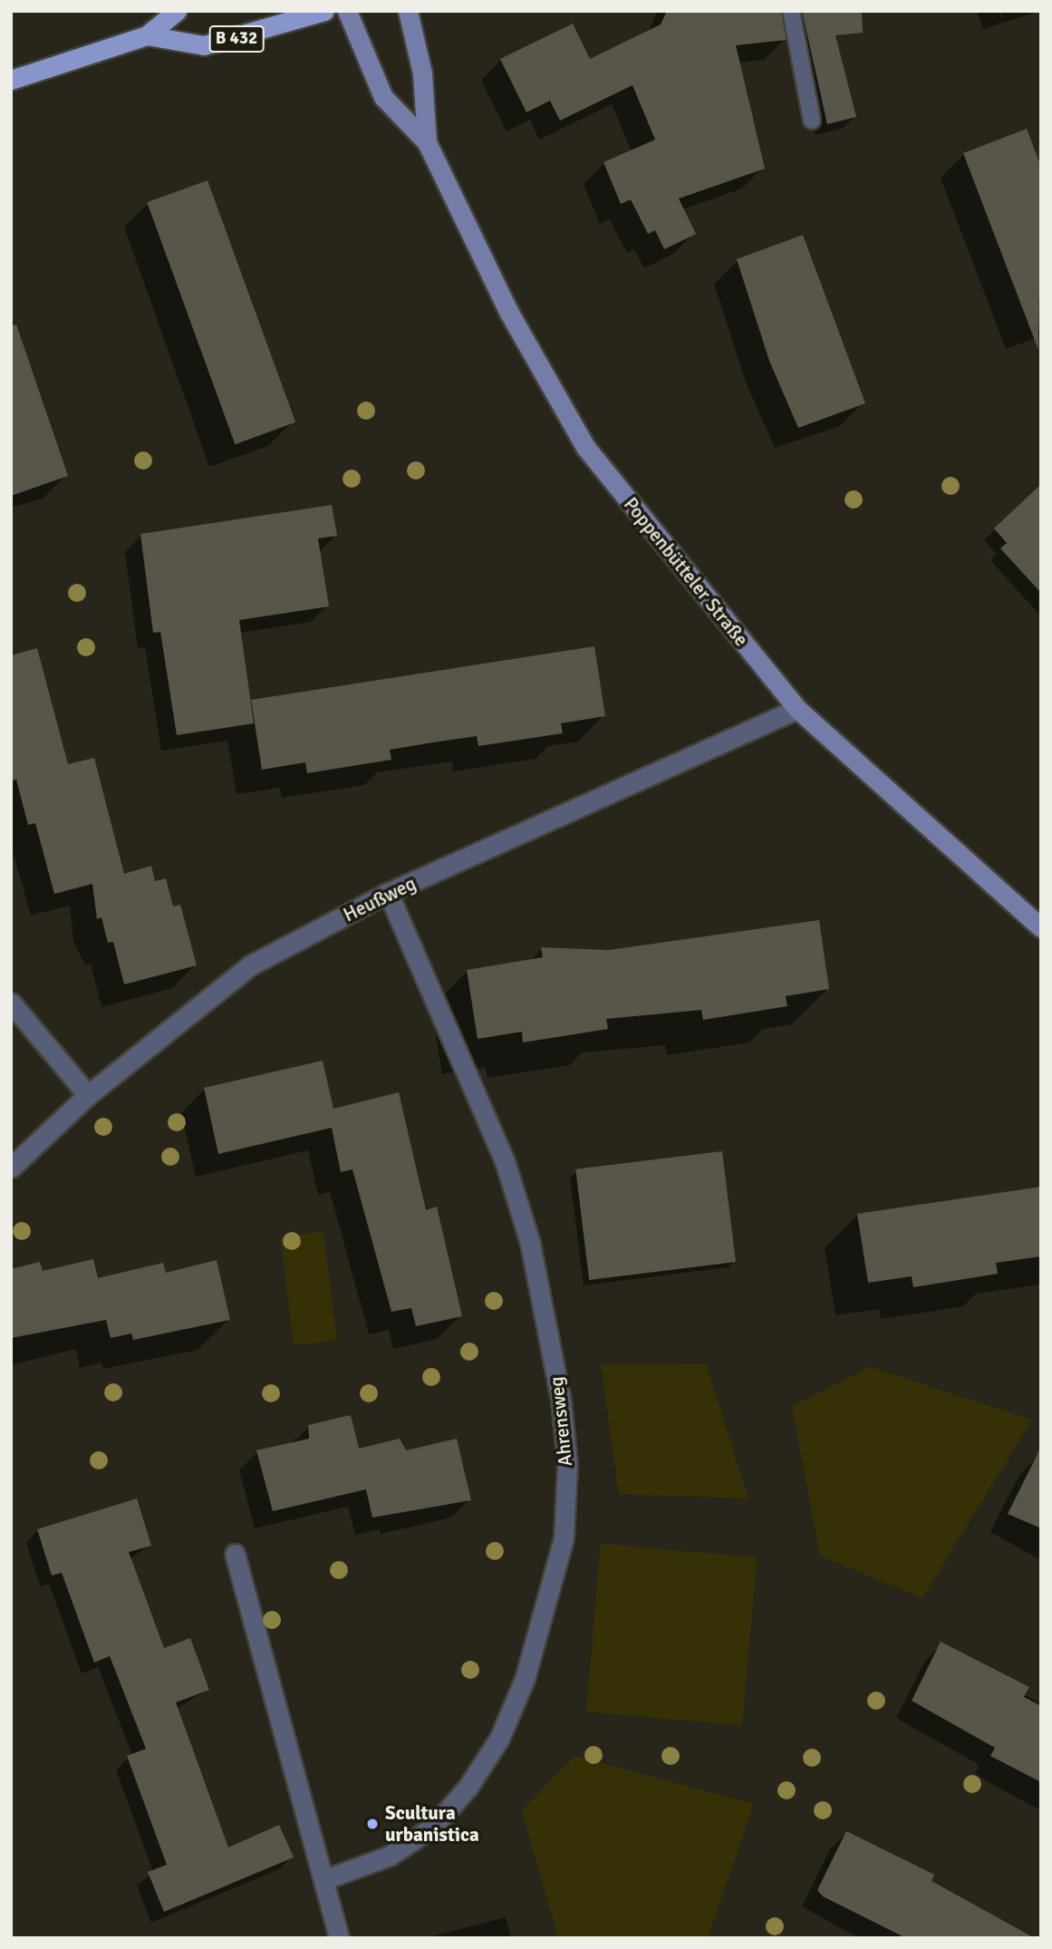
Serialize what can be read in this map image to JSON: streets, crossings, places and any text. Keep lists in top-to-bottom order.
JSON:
{
  "streets": {
    "main road": ["B 432", "Poppenbütteler Straße"],
    "street": ["Heußweg", "Ahrensweg"]
  },
  "crossings": [
    ["Poppenbütteler Straße", "Heußweg"],
    ["Heußweg", "Ahrensweg"]
  ],
  "places": ["Scultura urbanistica"]
}
